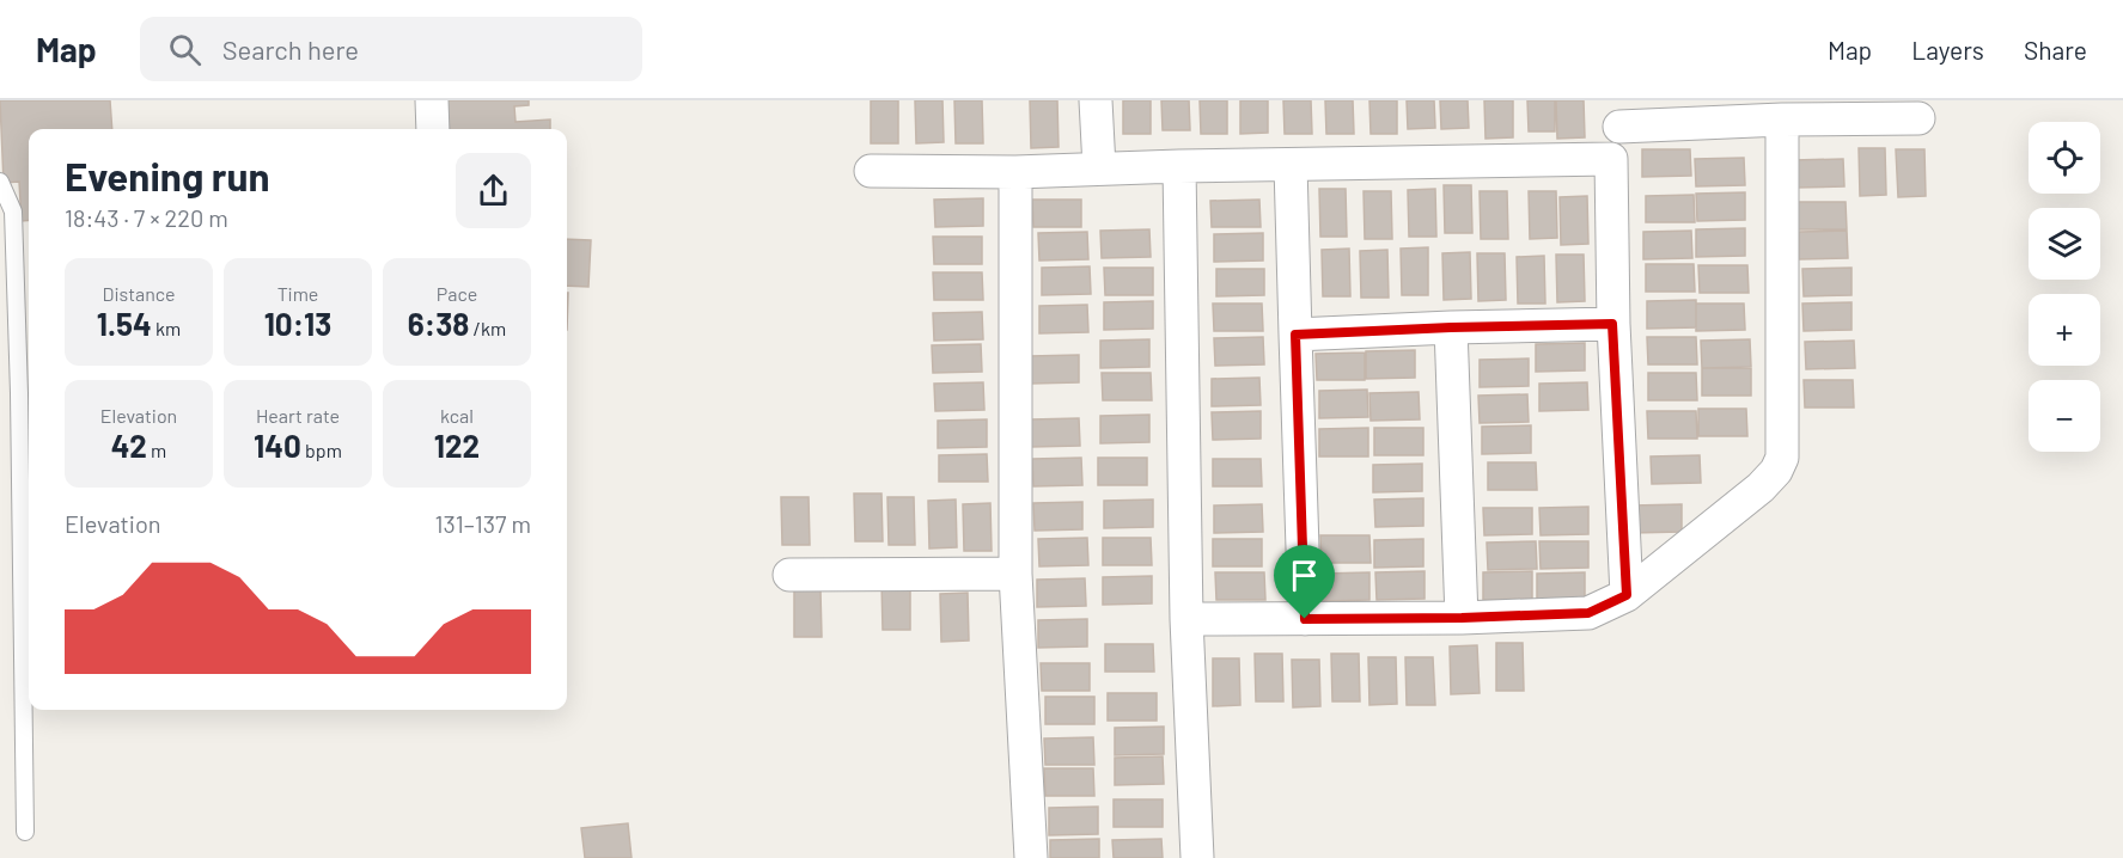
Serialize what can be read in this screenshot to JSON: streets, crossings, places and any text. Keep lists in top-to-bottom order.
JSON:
{
  "page": {
    "header": "Map",
    "search": "Search here",
    "nav": ["Map", "Layers", "Share"],
    "map_buttons": ["+", "−"],
    "heading": ["Evening run", "18:43 · 7 × 220 m"],
    "stats": [
      ["Distance", "1.54 km"],
      ["Time", "10:13"],
      ["Pace", "6:38 /km"],
      ["Elevation", "42 m"],
      ["Heart rate", "140 bpm"],
      ["kcal", "122"]
    ],
    "chart": ["Elevation", "131–137 m"]
  }
}
